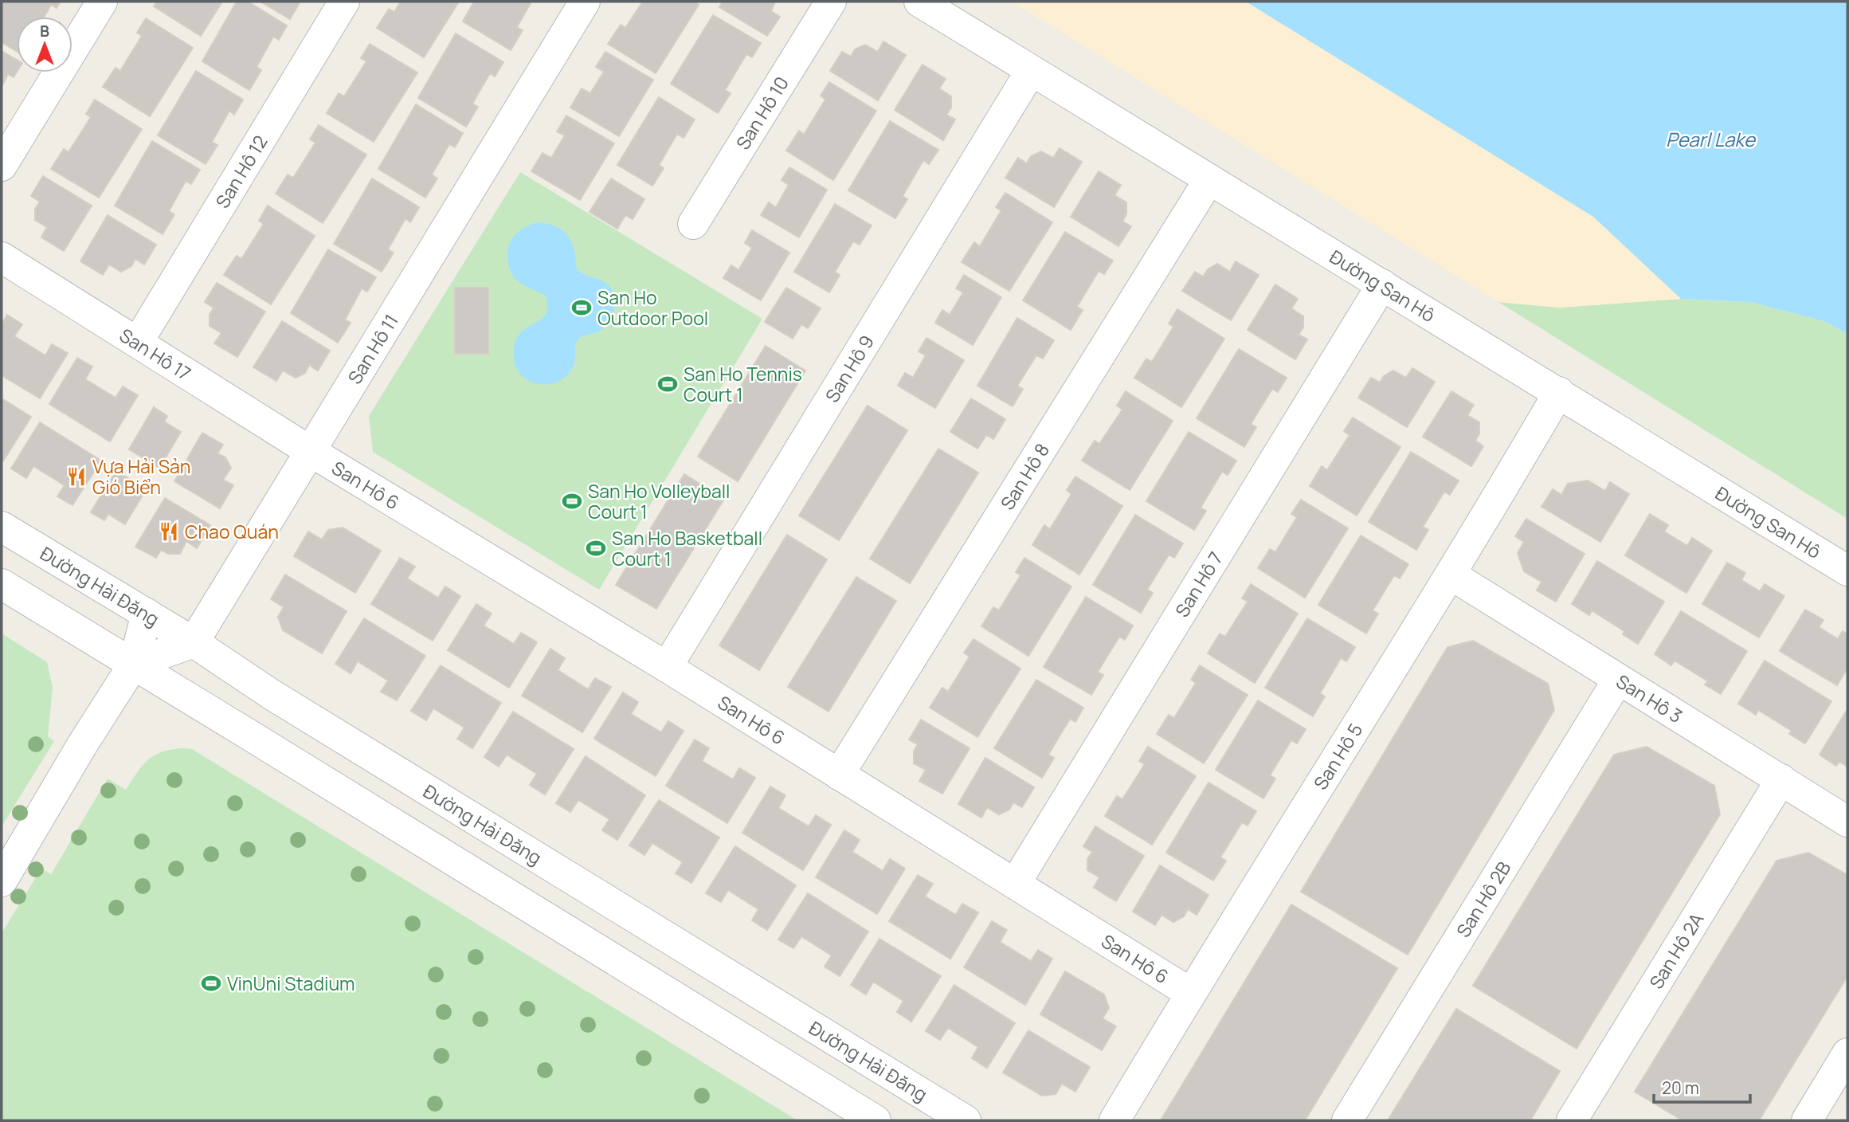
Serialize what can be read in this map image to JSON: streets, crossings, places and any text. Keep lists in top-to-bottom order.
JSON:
{
  "streets": {
    "street": [
      "San Hô 10",
      "San Hô 12",
      "Đường San Hô",
      "San Hô 11",
      "San Hô 17",
      "San Hô 9",
      "San Hô 8",
      "San Hô 6",
      "San Hô 7",
      "Đường Hải Đăng",
      "San Hô 3",
      "San Hô 5",
      "San Hô 2B",
      "San Hô 2A"
    ]
  },
  "crossings": [
    ["San Hô 12", "San Hô 17"],
    ["Đường San Hô", "San Hô 9"],
    ["Đường San Hô", "San Hô 8"],
    ["Đường San Hô", "San Hô 7"],
    ["Đường San Hô", "San Hô 5"],
    ["San Hô 11", "San Hô 17"],
    ["San Hô 11", "San Hô 6"],
    ["San Hô 11", "Đường Hải Đăng"],
    ["San Hô 17", "San Hô 6"],
    ["San Hô 9", "San Hô 6"],
    ["San Hô 8", "San Hô 6"],
    ["San Hô 6", "San Hô 7"],
    ["San Hô 6", "San Hô 5"],
    ["San Hô 3", "San Hô 5"],
    ["San Hô 3", "San Hô 2B"],
    ["San Hô 3", "San Hô 2A"]
  ],
  "water": ["Pearl Lake"],
  "places": {
    "sports": [
      "San Ho Outdoor Pool",
      "San Ho Tennis Court 1",
      "San Ho Volleyball Court 1",
      "San Ho Basketball Court 1",
      "VinUni Stadium"
    ],
    "restaurant": ["Vựa Hải Sản Gió Biển", "Chao Quán"]
  },
  "scale_bar": "20 m",
  "north": "top"
}
